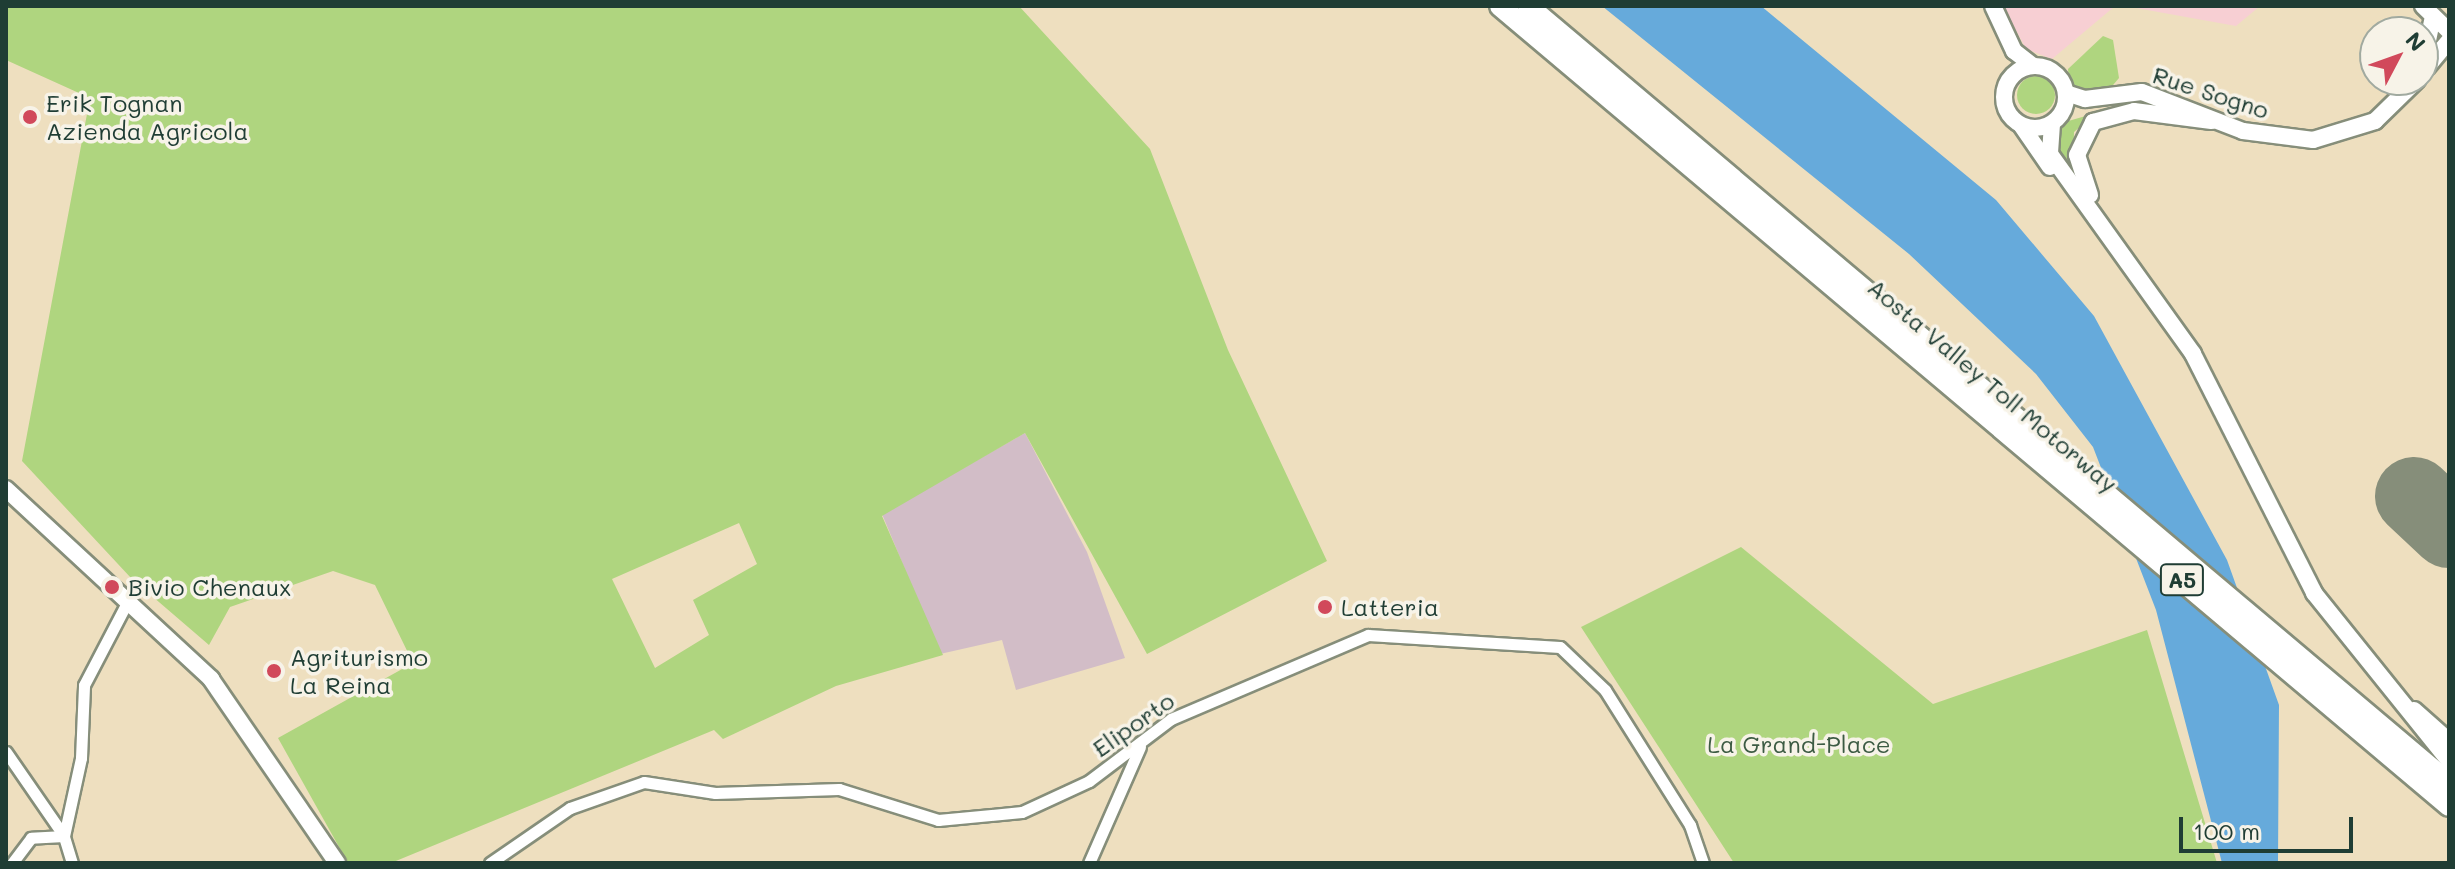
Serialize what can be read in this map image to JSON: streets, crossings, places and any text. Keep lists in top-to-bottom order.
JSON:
{
  "streets": {
    "highway": ["Aosta Valley Toll Motorway", "A5"],
    "street": ["Rue Sogno", "Eliporto"]
  },
  "parks": ["La Grand-Place"],
  "places": [
    "Erik Tognan Azienda Agricola",
    "Bivio Chenaux",
    "Latteria",
    "Agriturismo La Reina"
  ],
  "scale_bar": "100 m",
  "north": "top right"
}
